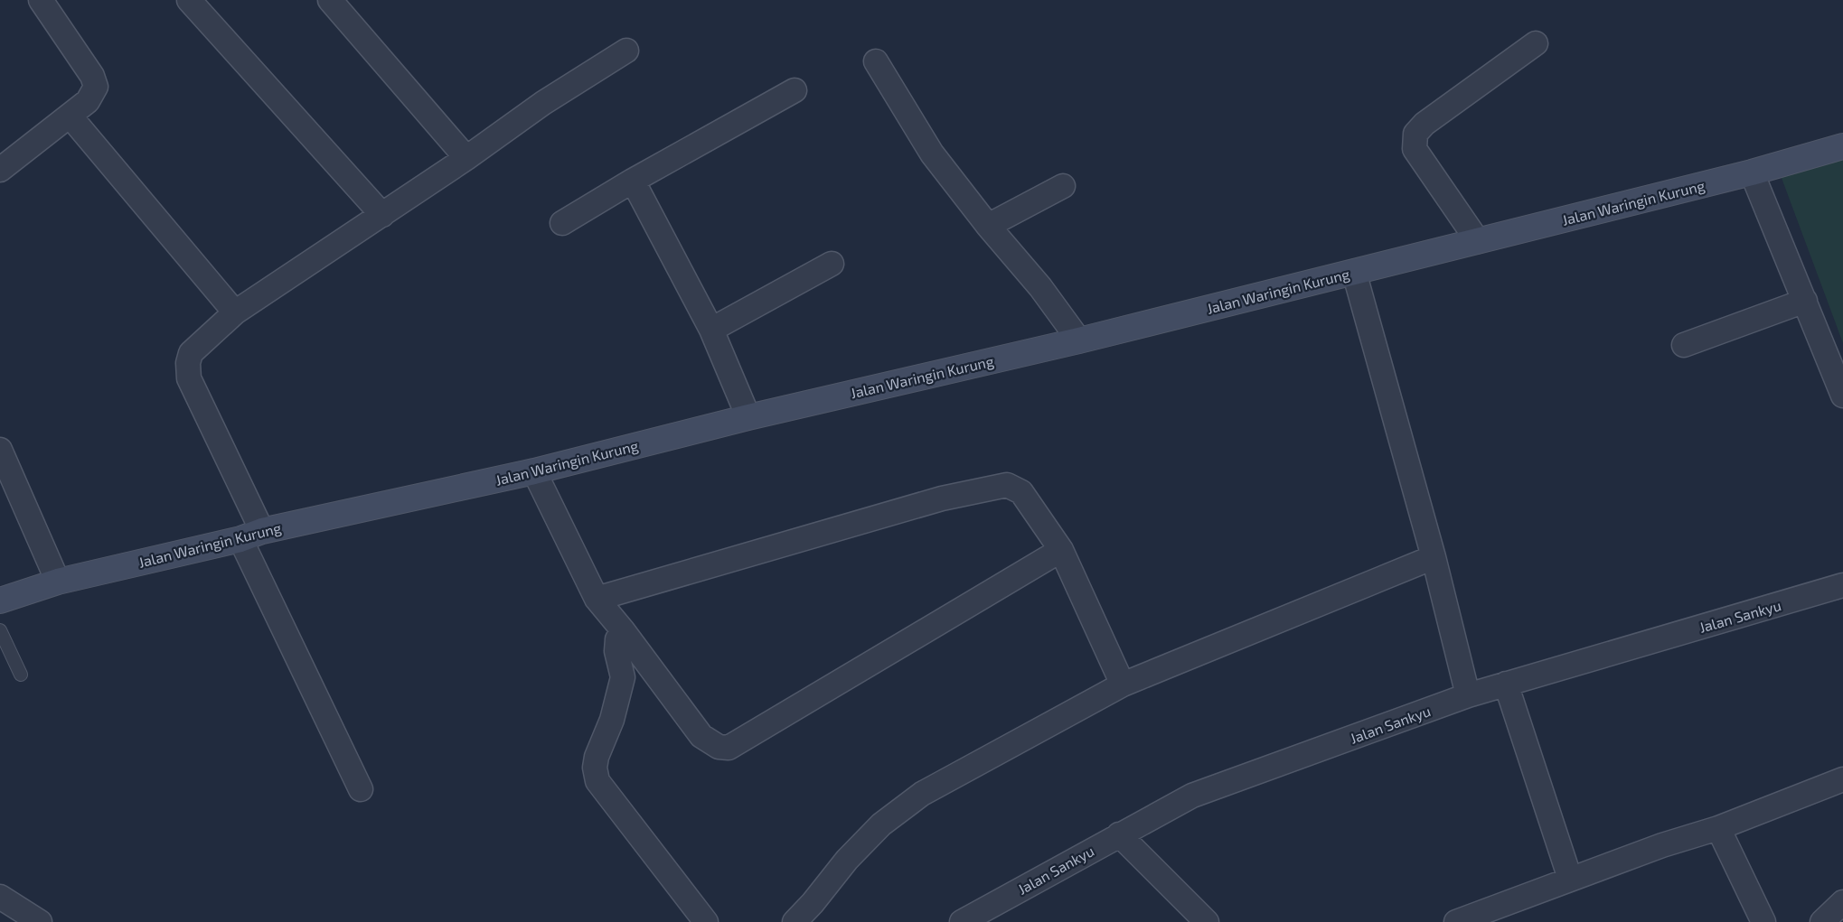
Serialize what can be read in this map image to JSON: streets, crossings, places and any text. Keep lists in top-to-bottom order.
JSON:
{
  "streets": {
    "street": ["Jalan Waringin Kurung", "Jalan Sankyu"]
  }
}
